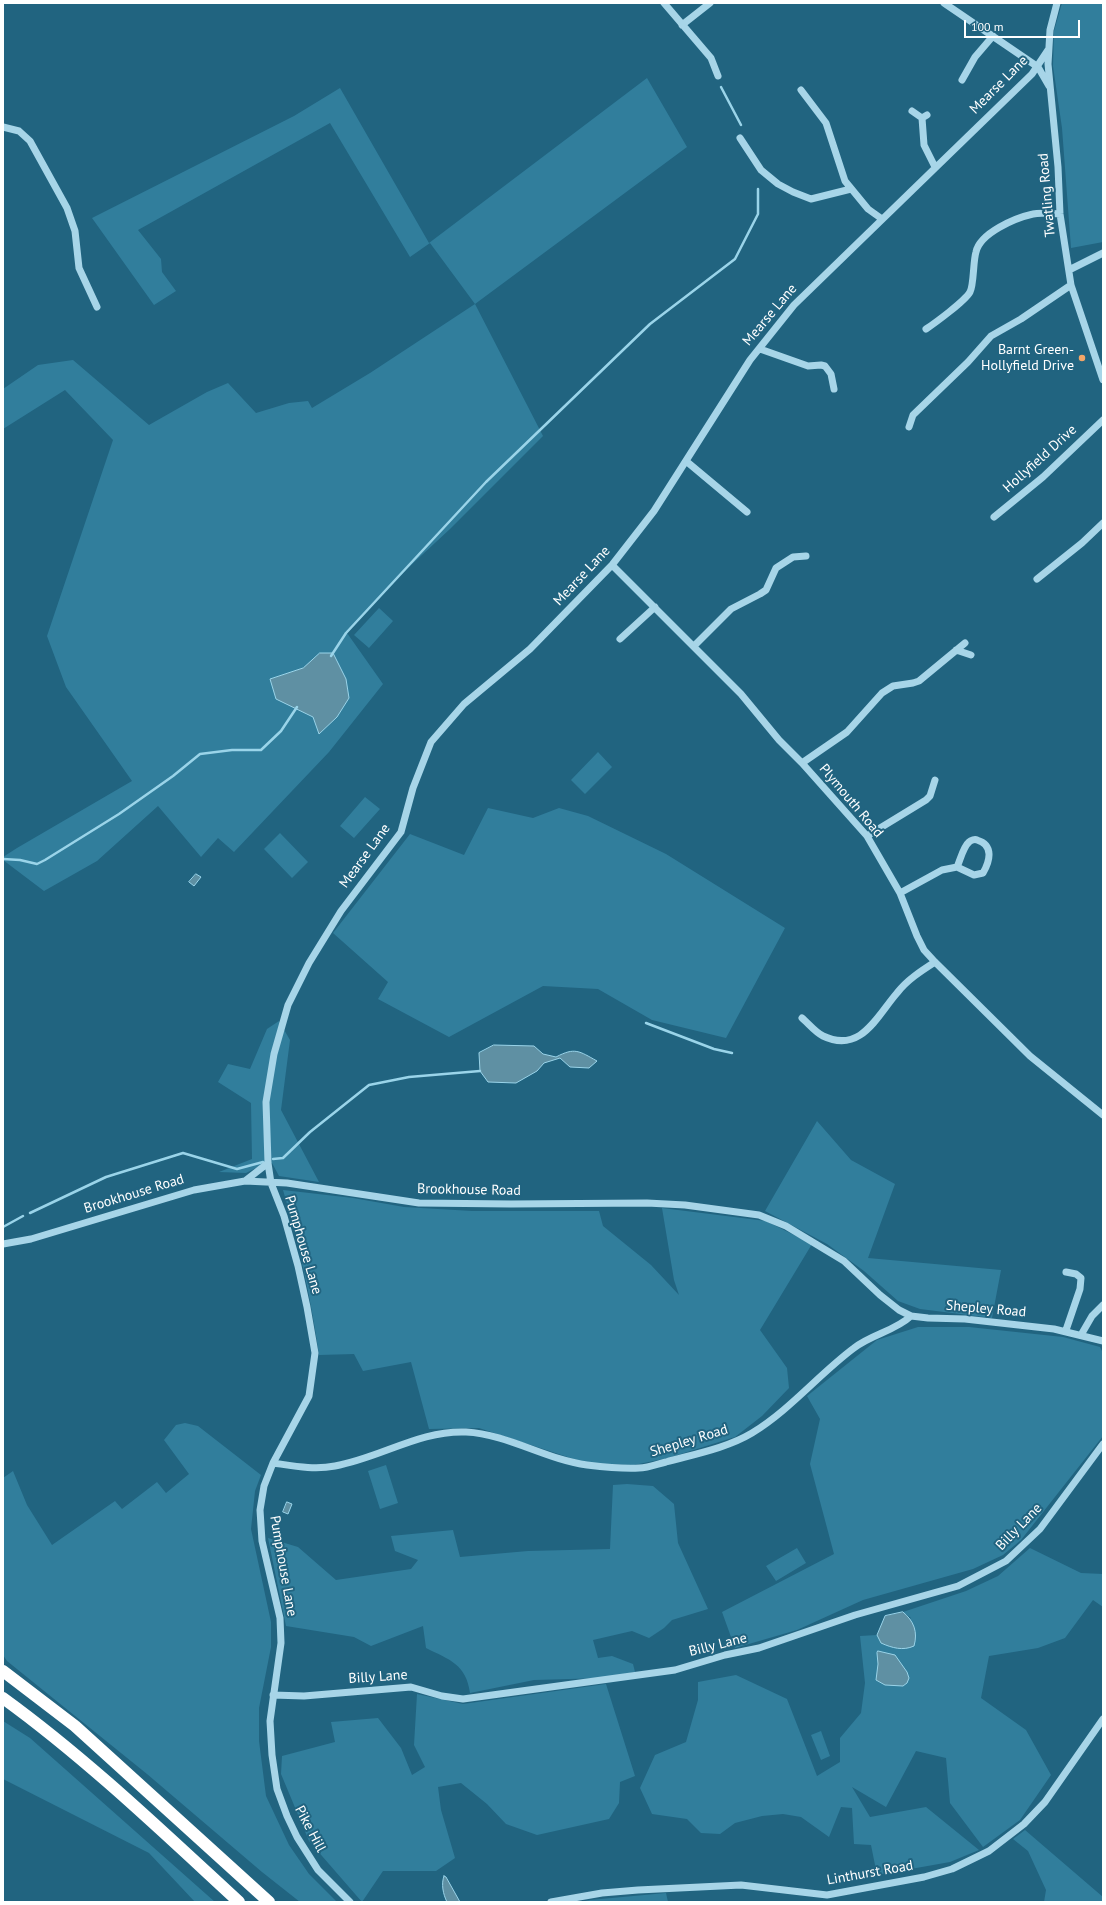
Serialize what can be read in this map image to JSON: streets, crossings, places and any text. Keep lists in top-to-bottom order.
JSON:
{
  "streets": {
    "street": [
      "Mearse Lane",
      "Twatling Road",
      "Hollyfield Drive",
      "Plymouth Road",
      "Brookhouse Road",
      "Pumphouse Lane",
      "Shepley Road",
      "Billy Lane",
      "Pike Hill",
      "Linthurst Road"
    ]
  },
  "crossings": [
    ["Mearse Lane", "Twatling Road"],
    ["Mearse Lane", "Plymouth Road"],
    ["Mearse Lane", "Brookhouse Road"],
    ["Mearse Lane", "Pumphouse Lane"],
    ["Brookhouse Road", "Pumphouse Lane"],
    ["Brookhouse Road", "Shepley Road"],
    ["Pumphouse Lane", "Shepley Road"],
    ["Pumphouse Lane", "Billy Lane"],
    ["Pumphouse Lane", "Pike Hill"]
  ],
  "places": ["Barnt Green- Hollyfield Drive"],
  "scale_bar": "100 m"
}
